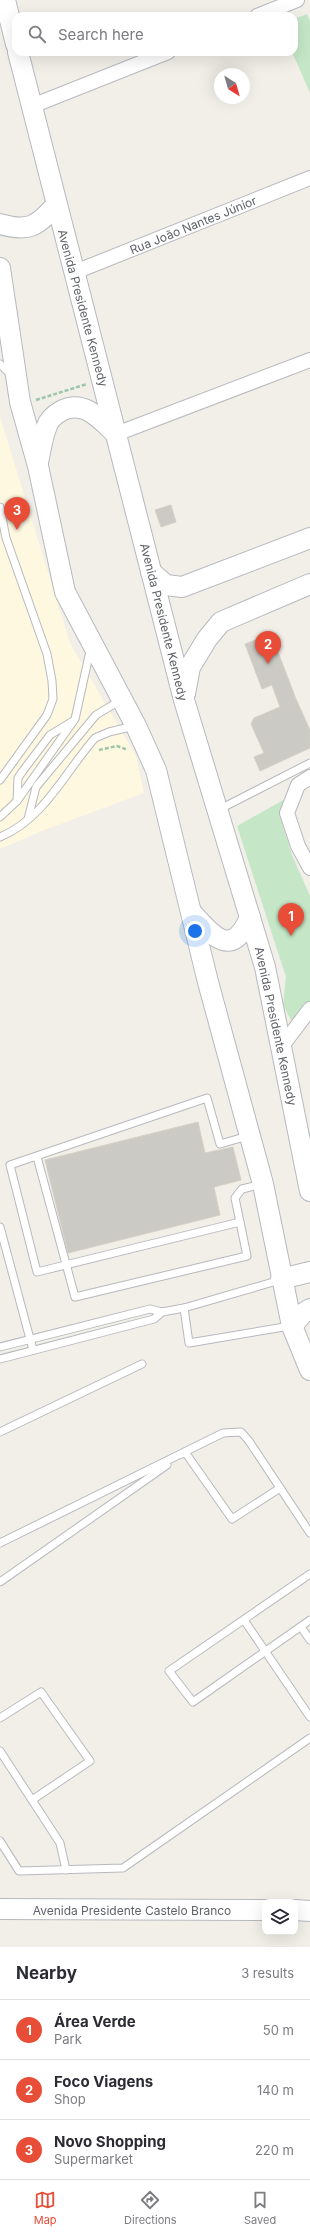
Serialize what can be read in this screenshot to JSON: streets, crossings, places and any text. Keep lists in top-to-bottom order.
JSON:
{
  "streets": {
    "main road": ["Avenida Presidente Kennedy", "Avenida Presidente Castelo Branco"],
    "street": ["Rua João Nantes Júnior"]
  },
  "crossings": [
    ["Rua João Nantes Júnior", "Avenida Presidente Kennedy"]
  ],
  "north": "bottom right",
  "page": {
    "search": "Search here",
    "pins": ["3", "2", "1"],
    "heading": ["Nearby", "3 results"],
    "list": [
      {
        "mark": "1",
        "name": "Área Verde",
        "note": "Park",
        "value": "50 m"
      },
      {
        "mark": "2",
        "name": "Foco Viagens",
        "note": "Shop",
        "value": "140 m"
      },
      {
        "mark": "3",
        "name": "Novo Shopping",
        "note": "Supermarket",
        "value": "220 m"
      }
    ],
    "nav": ["Map", "Directions", "Saved"]
  }
}
